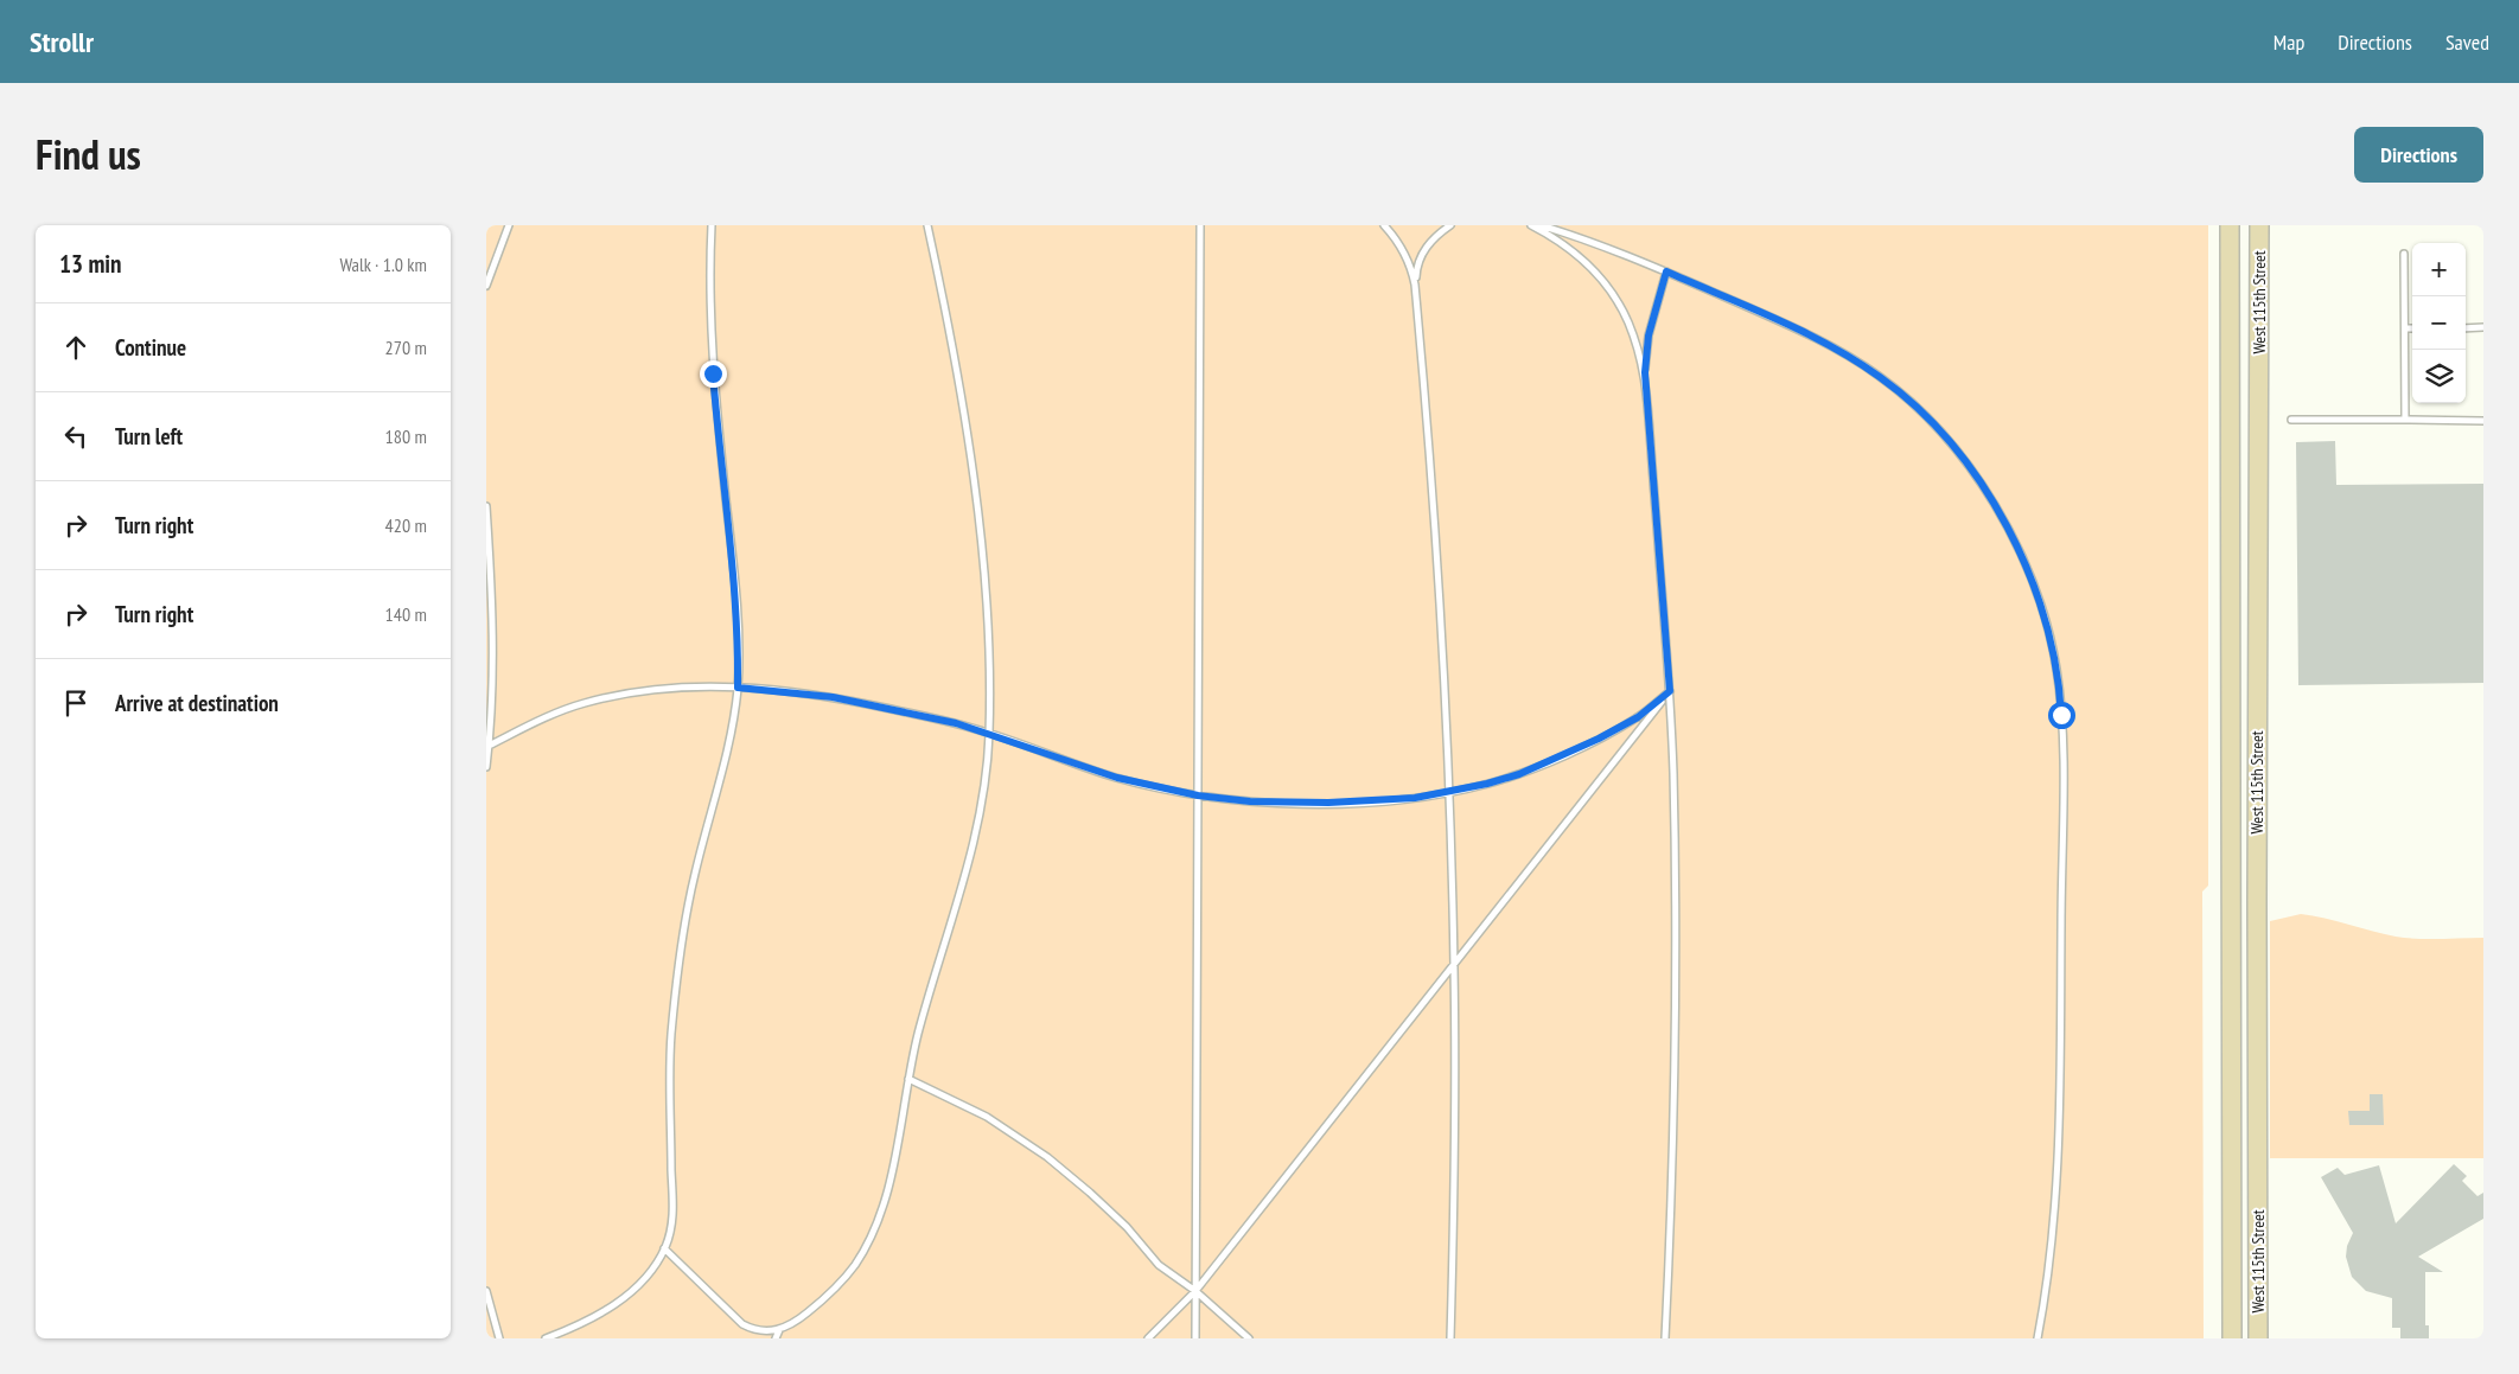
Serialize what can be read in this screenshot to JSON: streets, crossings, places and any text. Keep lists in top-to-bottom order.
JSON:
{
  "streets": {
    "street": ["West 115th Street"]
  },
  "page": {
    "header": "Strollr",
    "nav": ["Map", "Directions", "Saved"],
    "title": "Find us",
    "buttons": "Directions",
    "heading": ["13 min", "Walk · 1.0 km"],
    "map_buttons": ["+", "−"],
    "list": [
      ["Continue", "270 m"],
      ["Turn left", "180 m"],
      ["Turn right", "420 m"],
      ["Turn right", "140 m"],
      "Arrive at destination"
    ]
  }
}
